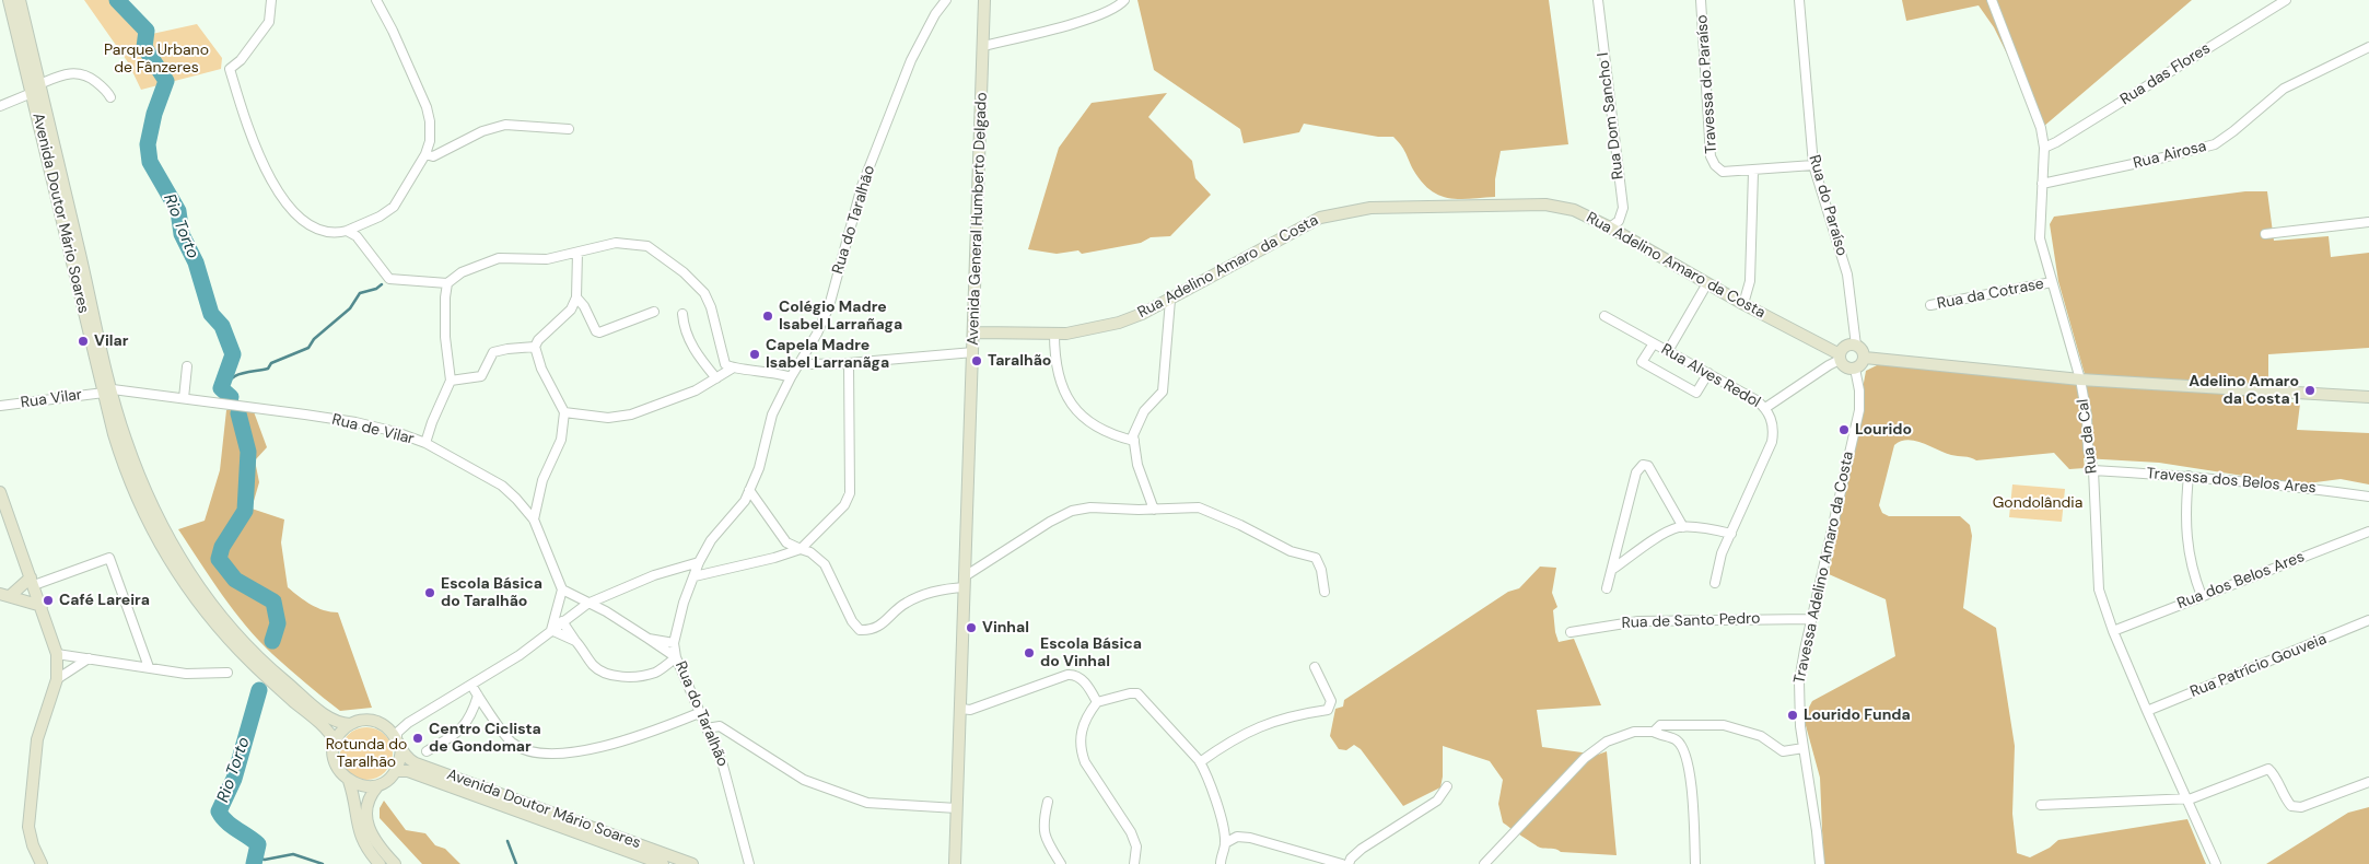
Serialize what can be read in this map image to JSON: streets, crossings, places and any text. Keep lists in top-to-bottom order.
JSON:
{
  "streets": {
    "street": [
      "Rua das Flores",
      "Travessa do Paraíso",
      "Rua Dom Sancho I",
      "Rua Airosa",
      "Rua do Paraíso",
      "Avenida Doutor Mário Soares",
      "Avenida General Humberto Delgado",
      "Rua do Taralhão",
      "Rua Adelino Amaro da Costa",
      "Rua da Cotrase",
      "Rua Alves Redol",
      "Rua Vilar",
      "Rua de Vilar",
      "Rua da Cal",
      "Travessa dos Belos Ares",
      "Travessa Adelino Amaro da Costa",
      "Rua dos Belos Ares",
      "Rua de Santo Pedro",
      "Rua Patrício Gouveia"
    ]
  },
  "crossings": [
    ["Rua das Flores", "Rua da Cal"],
    ["Travessa do Paraíso", "Rua do Paraíso"],
    ["Rua Dom Sancho I", "Rua Adelino Amaro da Costa"],
    ["Rua Airosa", "Rua da Cal"],
    ["Rua do Paraíso", "Rua Adelino Amaro da Costa"],
    ["Rua do Paraíso", "Travessa Adelino Amaro da Costa"],
    ["Avenida Doutor Mário Soares", "Rua Vilar"],
    ["Avenida Doutor Mário Soares", "Rua de Vilar"],
    ["Avenida General Humberto Delgado", "Rua Adelino Amaro da Costa"],
    ["Rua Adelino Amaro da Costa", "Travessa Adelino Amaro da Costa"],
    ["Rua da Cotrase", "Rua da Cal"],
    ["Rua Vilar", "Rua de Vilar"],
    ["Rua da Cal", "Travessa dos Belos Ares"],
    ["Rua da Cal", "Rua dos Belos Ares"],
    ["Rua da Cal", "Rua Patrício Gouveia"],
    ["Travessa Adelino Amaro da Costa", "Rua de Santo Pedro"]
  ],
  "water": ["Rio Torto"],
  "parks": ["Parque Urbano de Fânzeres", "Gondolândia", "Rotunda do Taralhão"],
  "places": [
    "Colégio Madre Isabel Larrañaga",
    "Vilar",
    "Capela Madre Isabel Larranãga",
    "Taralhão",
    "Adelino Amaro da Costa 1",
    "Lourido",
    "Escola Básica do Taralhão",
    "Café Lareira",
    "Vinhal",
    "Escola Básica do Vinhal",
    "Lourido Funda",
    "Centro Ciclista de Gondomar"
  ]
}
